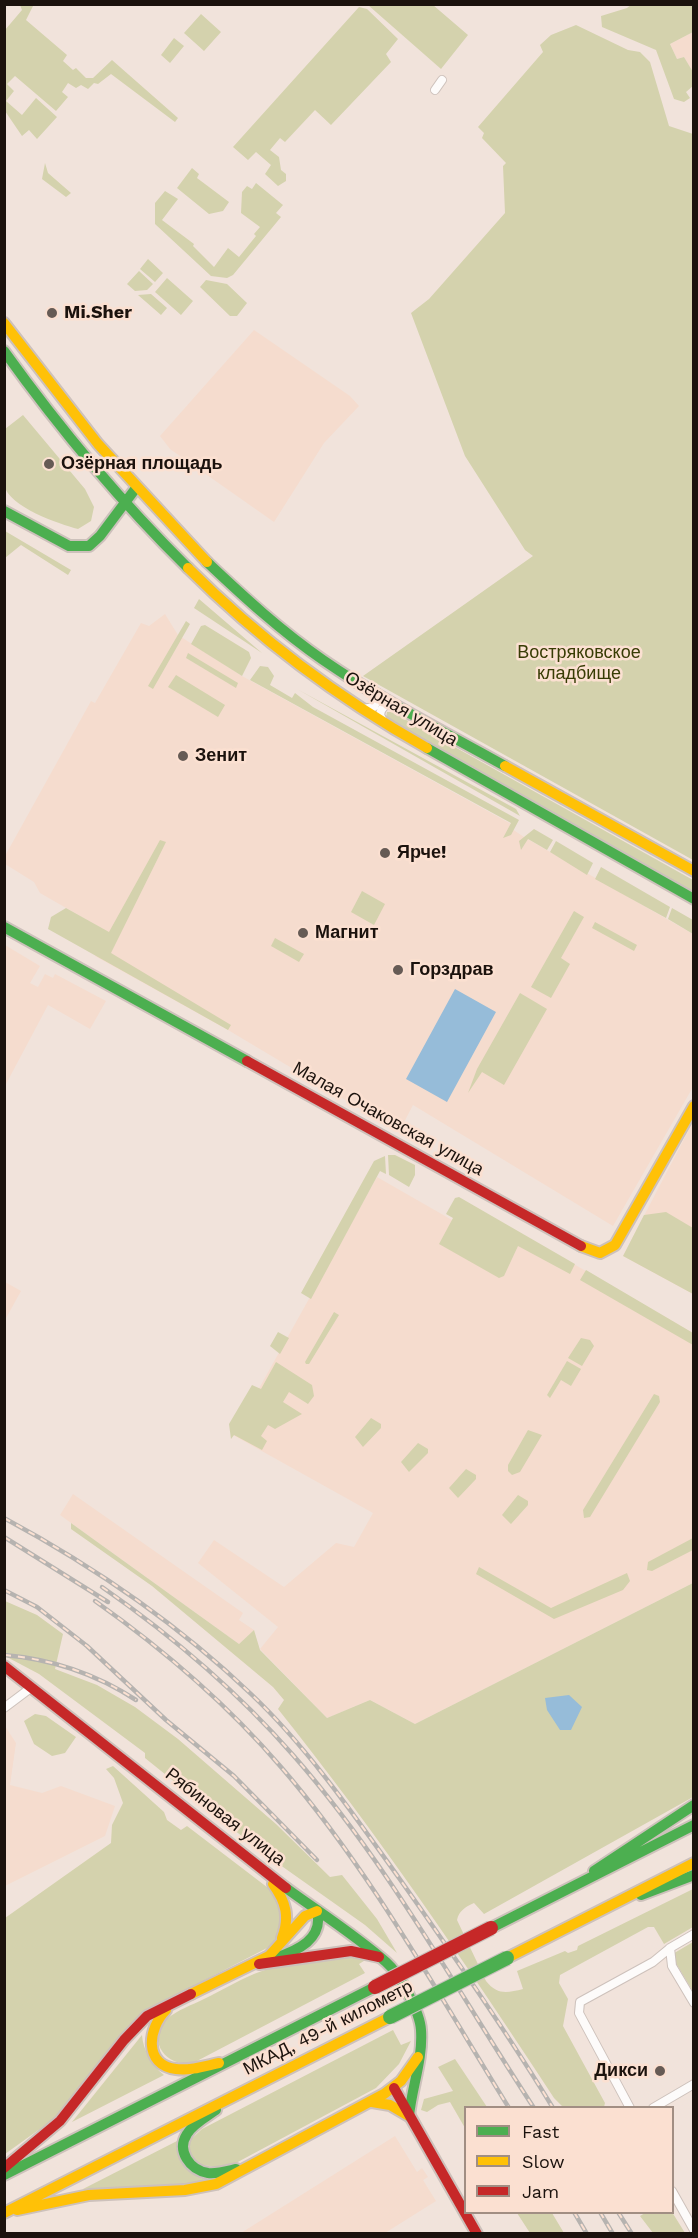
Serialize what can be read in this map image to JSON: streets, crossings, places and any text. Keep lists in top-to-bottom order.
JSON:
{
  "streets": {
    "main road": [
      "Озёрная улица",
      "Малая Очаковская улица",
      "Рябиновая улица",
      "МКАД, 49-й километр"
    ]
  },
  "parks": ["Востряковское кладбище"],
  "places": [
    "Mi.Sher",
    "Озёрная площадь",
    "Зенит",
    "Ярче!",
    "Магнит",
    "Горздрав",
    "Дикси"
  ],
  "legend": ["Fast", "Slow", "Jam"]
}
